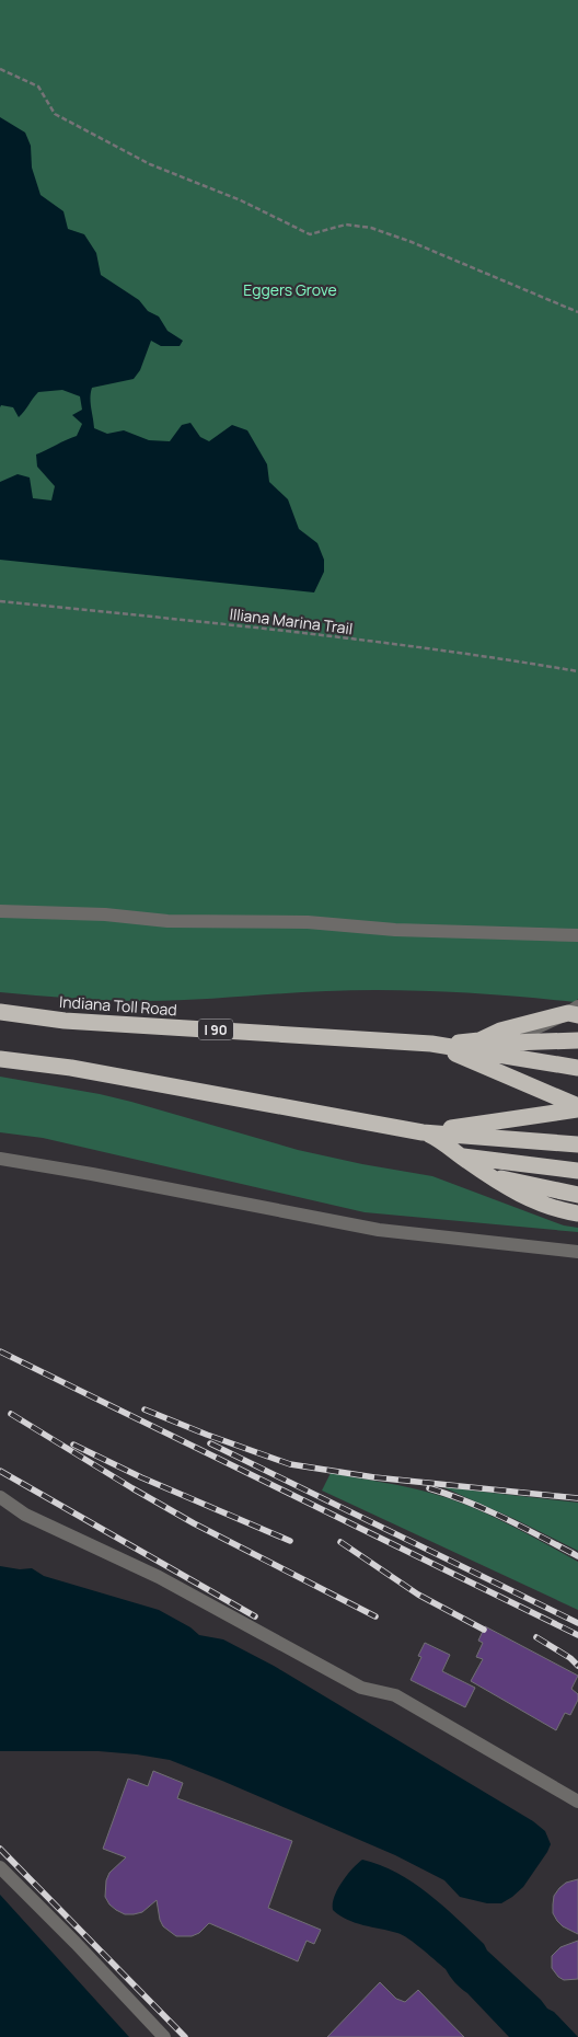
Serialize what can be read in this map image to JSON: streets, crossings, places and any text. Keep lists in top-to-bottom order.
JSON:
{
  "streets": {
    "highway": ["Indiana Toll Road", "I 90"],
    "path": ["Illiana Marina Trail"]
  },
  "crossings": [
    ["Indiana Toll Road", "I 90"]
  ],
  "parks": ["Eggers Grove"]
}
